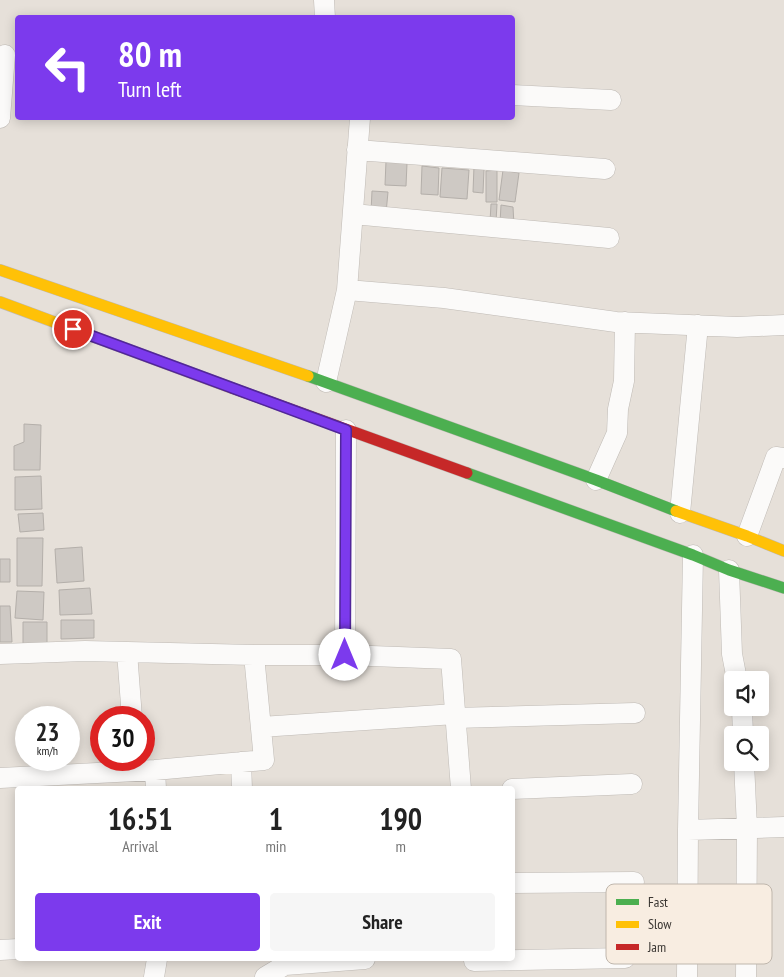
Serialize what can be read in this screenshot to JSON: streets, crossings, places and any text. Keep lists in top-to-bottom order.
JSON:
{
  "legend": ["Fast", "Slow", "Jam"],
  "page": {
    "turn": ["80 m", "Turn left"],
    "speed": "23 km/h",
    "limit": "30",
    "eta": [
      "16:51",
      "Arrival",
      "1",
      "min",
      "190",
      "m"
    ],
    "buttons": ["Exit", "Share"]
  }
}
